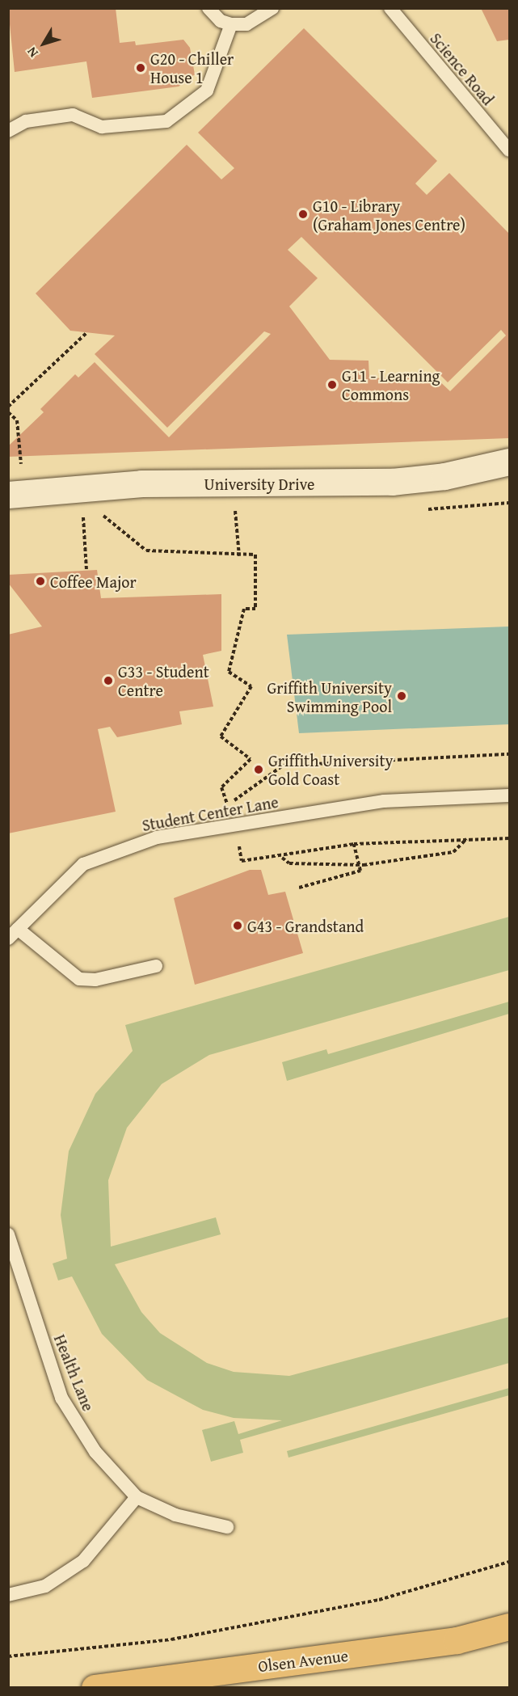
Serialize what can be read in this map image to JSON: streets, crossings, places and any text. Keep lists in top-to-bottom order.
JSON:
{
  "streets": {
    "main road": ["Olsen Avenue"],
    "street": ["University Drive"],
    "lane": ["Science Road", "Student Center Lane", "Health Lane"]
  },
  "places": [
    "G20 - Chiller House 1",
    "G10 - Library (Graham Jones Centre)",
    "G11 - Learning Commons",
    "Coffee Major",
    "G33 - Student Centre",
    "Griffith University Swimming Pool",
    "Griffith University Gold Coast",
    "G43 - Grandstand"
  ],
  "north": "bottom left"
}
